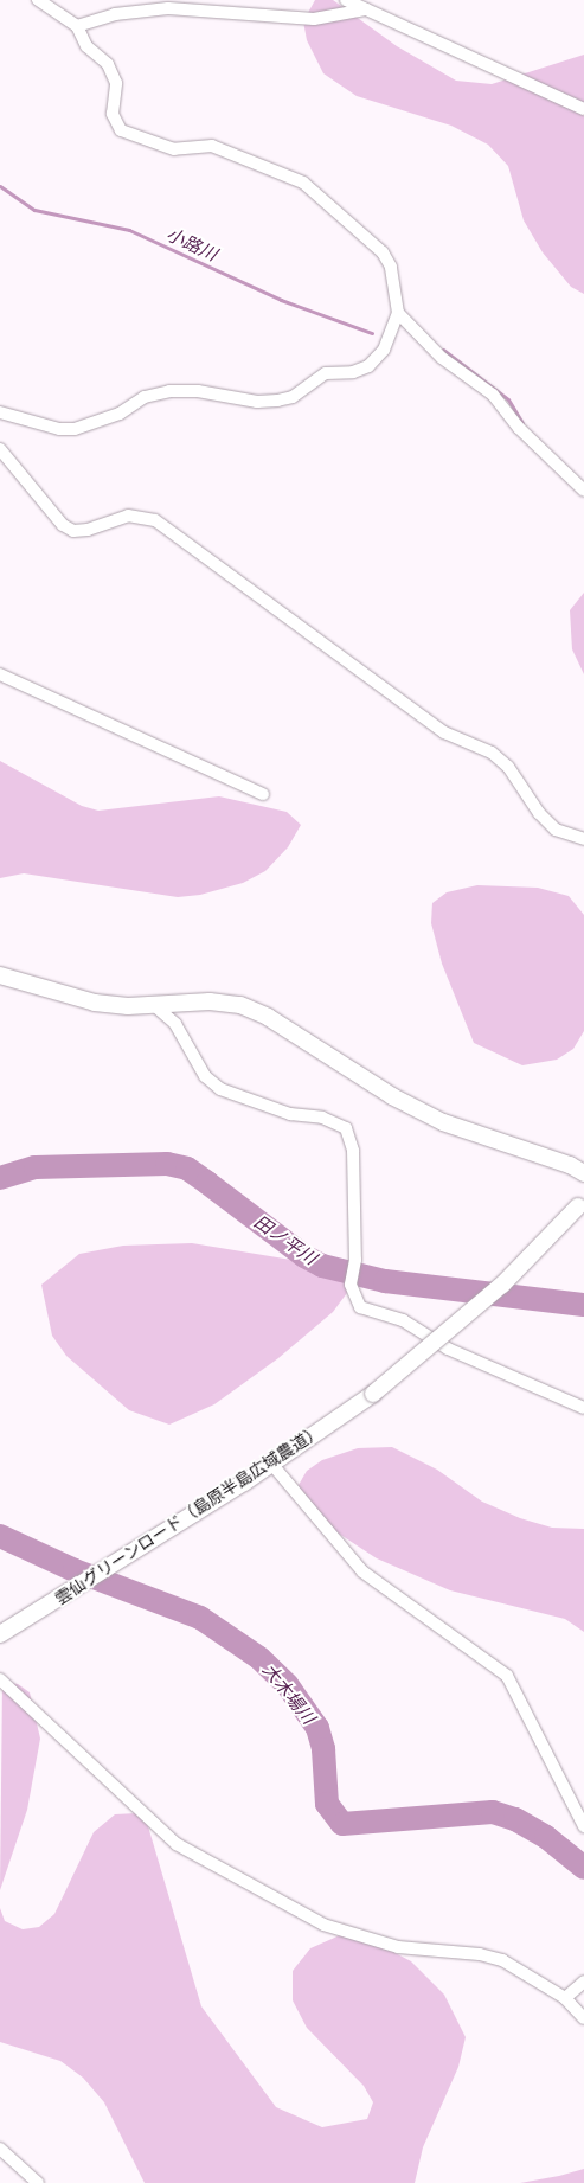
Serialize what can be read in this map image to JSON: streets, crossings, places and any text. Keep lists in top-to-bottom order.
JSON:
{
  "streets": {
    "street": ["雲仙グリーンロード（島原半島広域農道）"]
  },
  "water": ["小路川", "田ノ平川", "大木場川"]
}
